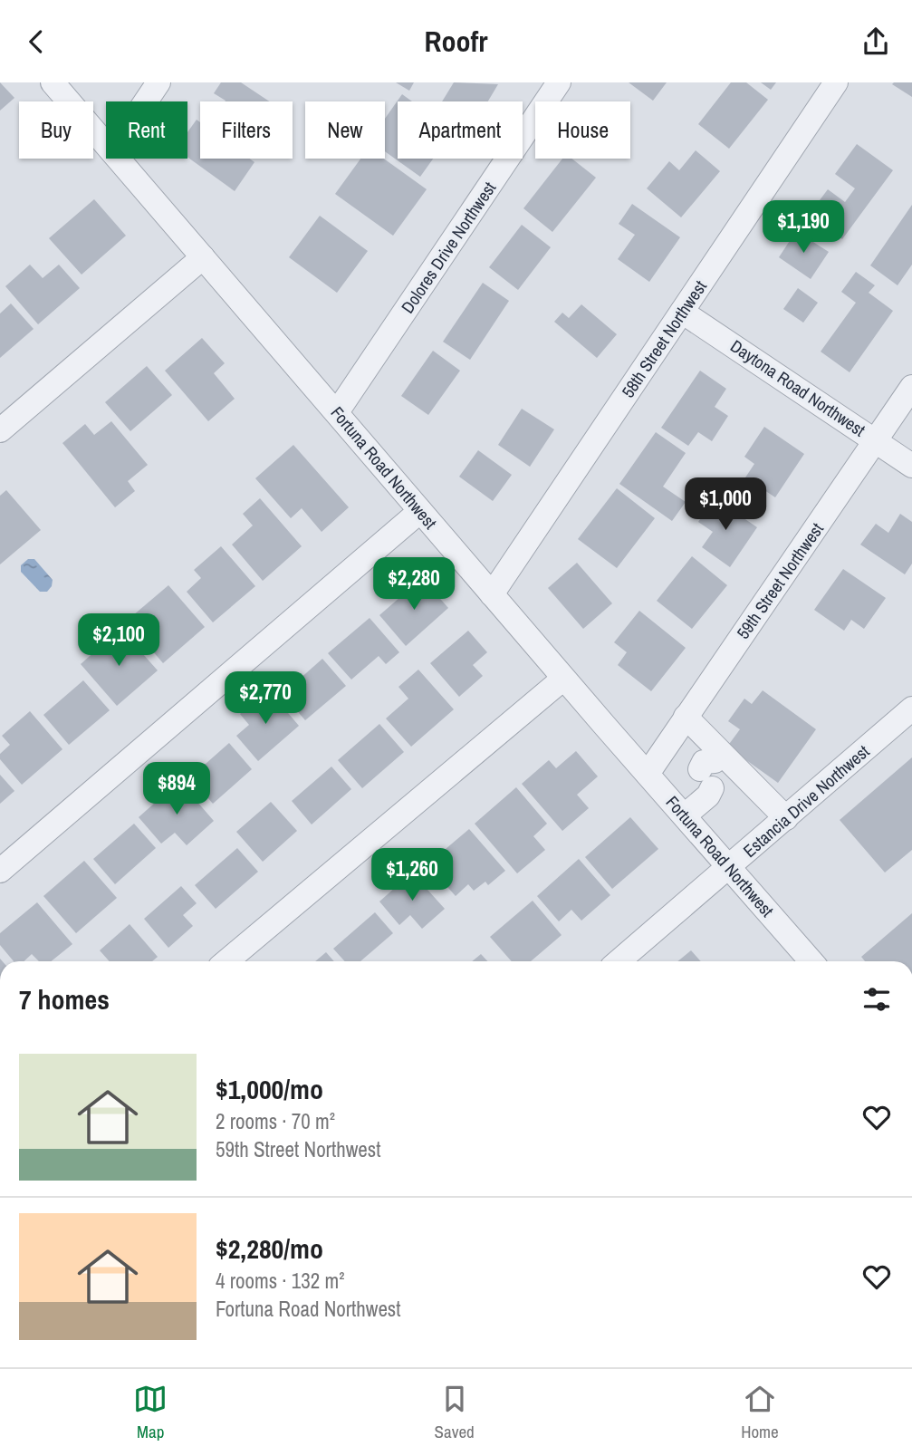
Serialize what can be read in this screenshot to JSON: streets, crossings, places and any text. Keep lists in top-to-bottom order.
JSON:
{
  "streets": {
    "street": [
      "Dolores Drive Northwest",
      "58th Street Northwest",
      "Daytona Road Northwest",
      "Fortuna Road Northwest",
      "59th Street Northwest",
      "Estancia Drive Northwest"
    ]
  },
  "crossings": [
    ["Dolores Drive Northwest", "Fortuna Road Northwest"],
    ["58th Street Northwest", "Daytona Road Northwest"],
    ["58th Street Northwest", "Fortuna Road Northwest"],
    ["Daytona Road Northwest", "59th Street Northwest"],
    ["Fortuna Road Northwest", "59th Street Northwest"],
    ["Fortuna Road Northwest", "Estancia Drive Northwest"]
  ],
  "page": {
    "header": "Roofr",
    "chip": [
      "Buy",
      "Rent",
      "Filters",
      "New",
      "Apartment",
      "House"
    ],
    "price": [
      "$1,190",
      "$1,000",
      "$2,280",
      "$2,100",
      "$2,770",
      "$894",
      "$1,260"
    ],
    "heading": "7 homes",
    "list": [
      {
        "name": "$1,000/mo",
        "note": "2 rooms · 70 m² · 59th Street Northwest"
      },
      {
        "name": "$2,280/mo",
        "note": "4 rooms · 132 m² · Fortuna Road Northwest"
      }
    ],
    "tabs": ["Map", "Saved", "Home"]
  }
}
